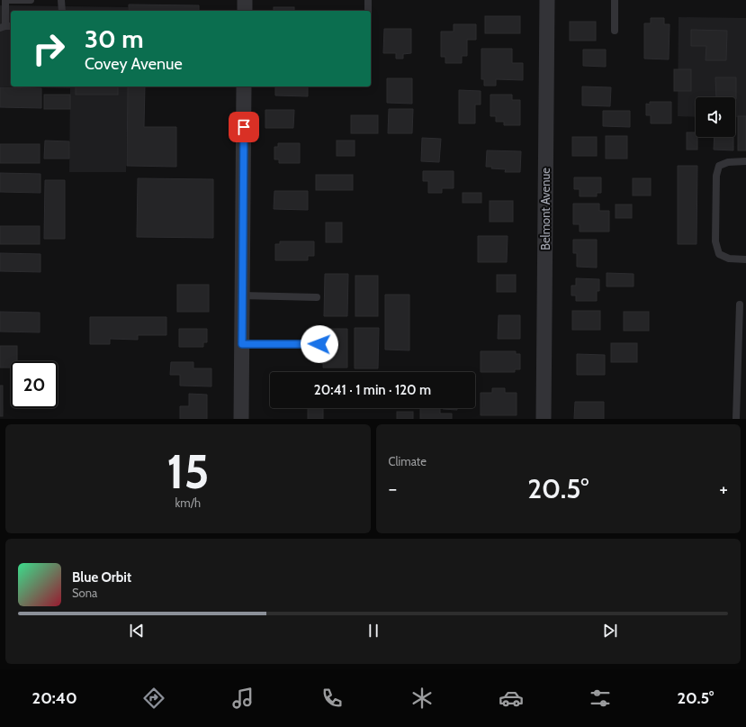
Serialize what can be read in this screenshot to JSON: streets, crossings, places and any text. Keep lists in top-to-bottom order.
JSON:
{
  "streets": {
    "street": ["Belmont Avenue"]
  },
  "page": {
    "turn": ["30 m", "Covey Avenue"],
    "limit": "20",
    "trip": "20:41 · 1 min · 120 m",
    "tile": [
      ["15", "km/h"],
      "Climate"
    ],
    "heat": ["−", "20.5°", "+"],
    "song": ["Blue Orbit", "Sona"],
    "tabs": ["20:40", "20.5°"]
  }
}
